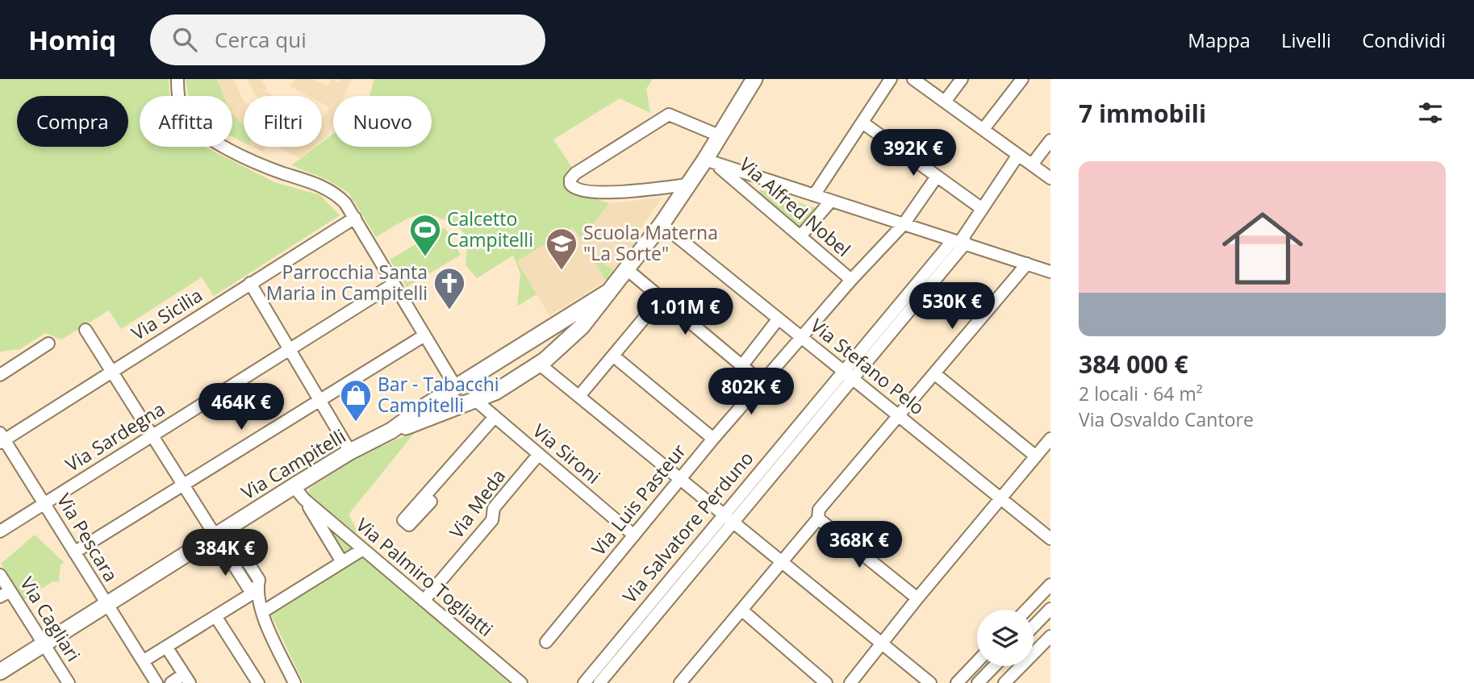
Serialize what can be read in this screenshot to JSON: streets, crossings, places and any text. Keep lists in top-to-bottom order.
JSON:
{
  "streets": {
    "street": [
      "Via Alfred Nobel",
      "Via Sicilia",
      "Via Stefano Pelo",
      "Via Sardegna",
      "Via Sironi",
      "Via Campitelli",
      "Via Luis Pasteur",
      "Via Meda",
      "Via Salvatore Perduno",
      "Via Pescara",
      "Via Palmiro Togliatti",
      "Via Cagliari"
    ]
  },
  "crossings": [
    ["Via Alfred Nobel", "Via Luis Pasteur"],
    ["Via Sicilia", "Via Pescara"],
    ["Via Stefano Pelo", "Via Luis Pasteur"],
    ["Via Stefano Pelo", "Via Salvatore Perduno"],
    ["Via Sardegna", "Via Pescara"],
    ["Via Sironi", "Via Luis Pasteur"],
    ["Via Sironi", "Via Meda"],
    ["Via Campitelli", "Via Pescara"],
    ["Via Campitelli", "Via Palmiro Togliatti"],
    ["Via Campitelli", "Via Cagliari"],
    ["Via Meda", "Via Palmiro Togliatti"]
  ],
  "places": {
    "sports": ["Calcetto Campitelli"],
    "school or university": ["Scuola Materna \"La Sorte\""],
    "church": ["Parrocchia Santa Maria in Campitelli"],
    "shop": ["Bar - Tabacchi Campitelli"]
  },
  "page": {
    "header": "Homiq",
    "search": "Cerca qui",
    "nav": ["Mappa", "Livelli", "Condividi"],
    "heading": "7 immobili",
    "chip": [
      "Compra",
      "Affitta",
      "Filtri",
      "Nuovo"
    ],
    "price": [
      "392K €",
      "530K €",
      "1.01M €",
      "802K €",
      "464K €",
      "368K €",
      "384K €"
    ],
    "list": [
      {
        "name": "384 000 €",
        "note": "2 locali · 64 m² · Via Osvaldo Cantore"
      }
    ]
  }
}
